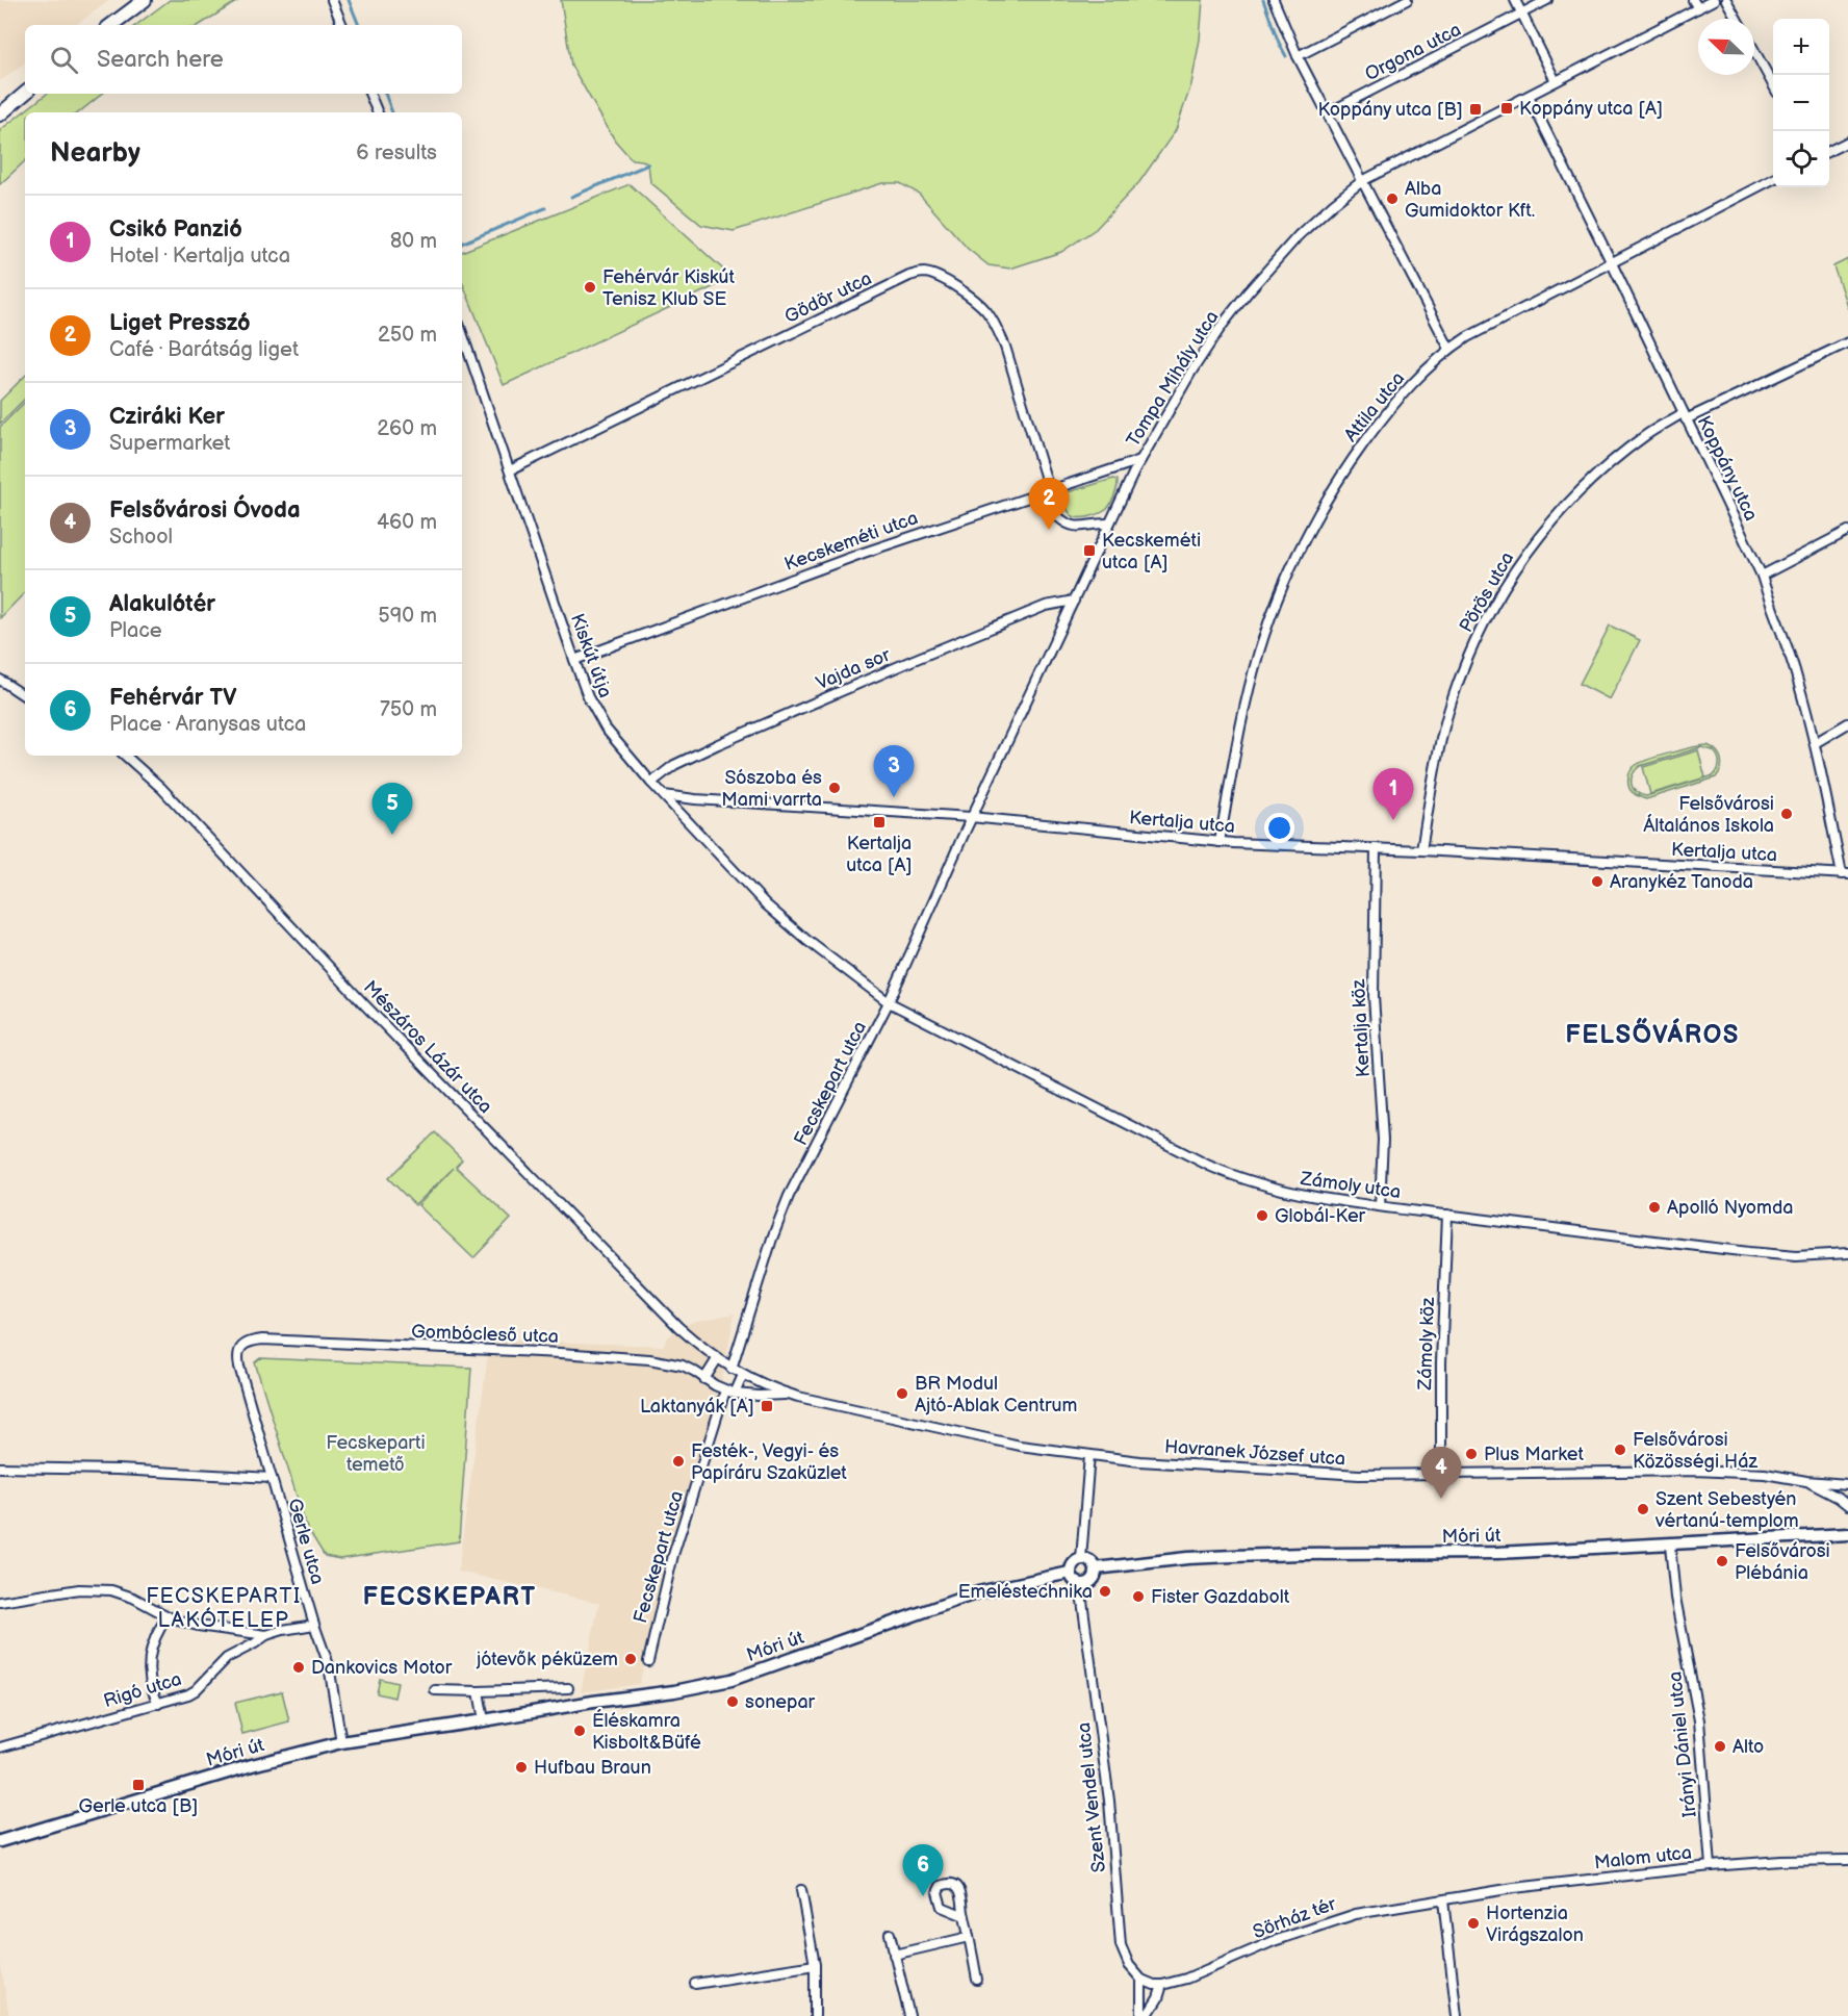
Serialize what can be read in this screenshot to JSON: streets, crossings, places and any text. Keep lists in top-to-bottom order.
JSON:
{
  "streets": {
    "main road": ["Móri út"],
    "street": [
      "Orgona utca",
      "Gödör utca",
      "Tompa Mihály utca",
      "Attila utca",
      "Koppány utca",
      "Kecskeméti utca",
      "Pörös utca",
      "Kiskút útja",
      "Vajda sor",
      "Kertalja utca",
      "Kertalja köz",
      "Mészáros Lázár utca",
      "Fecskepart utca",
      "Zámoly utca",
      "Gombócleső utca",
      "Zámoly köz",
      "Havranek József utca",
      "Gerle utca",
      "Rigó utca",
      "Irányi Dániel utca",
      "Szent Vendel utca",
      "Malom utca",
      "Sörház tér"
    ]
  },
  "crossings": [
    ["Gödör utca", "Kecskeméti utca"],
    ["Gödör utca", "Kiskút útja"],
    ["Tompa Mihály utca", "Koppány utca"],
    ["Tompa Mihály utca", "Kecskeméti utca"],
    ["Tompa Mihály utca", "Vajda sor"],
    ["Tompa Mihály utca", "Kertalja utca"],
    ["Tompa Mihály utca", "Fecskepart utca"],
    ["Attila utca", "Koppány utca"],
    ["Attila utca", "Kertalja utca"],
    ["Koppány utca", "Pörös utca"],
    ["Koppány utca", "Kertalja utca"],
    ["Kecskeméti utca", "Kiskút útja"],
    ["Pörös utca", "Kertalja utca"],
    ["Kiskút útja", "Vajda sor"],
    ["Kiskút útja", "Kertalja utca"],
    ["Kiskút útja", "Fecskepart utca"],
    ["Kiskút útja", "Zámoly utca"],
    ["Kertalja utca", "Kertalja köz"],
    ["Kertalja utca", "Fecskepart utca"],
    ["Kertalja köz", "Zámoly utca"],
    ["Mészáros Lázár utca", "Havranek József utca"],
    ["Fecskepart utca", "Zámoly utca"],
    ["Fecskepart utca", "Gombócleső utca"],
    ["Fecskepart utca", "Havranek József utca"],
    ["Zámoly utca", "Zámoly köz"],
    ["Gombócleső utca", "Havranek József utca"],
    ["Gombócleső utca", "Gerle utca"],
    ["Zámoly köz", "Havranek József utca"],
    ["Móri út", "Gerle utca"],
    ["Móri út", "Irányi Dániel utca"],
    ["Móri út", "Szent Vendel utca"],
    ["Gerle utca", "Rigó utca"],
    ["Irányi Dániel utca", "Malom utca"],
    ["Malom utca", "Sörház tér"]
  ],
  "districts": ["FELSŐVÁROS", "FECSKEPARTI LAKÓTELEP", "FECSKEPART"],
  "parks": ["Fecskeparti temető"],
  "places": {
    "transit": [
      "Koppány utca [A]",
      "Koppány utca [B]",
      "Kecskeméti utca [A]",
      "Kertalja utca [A]",
      "Laktanyák [A]",
      "Gerle utca [B]"
    ],
    "other": [
      "Alba Gumidoktor Kft.",
      "Fehérvár Kiskút Tenisz Klub SE",
      "Sószoba és Mami varrta",
      "Felsővárosi Általános Iskola",
      "Aranykéz Tanoda",
      "Apolló Nyomda",
      "Globál-Ker",
      "BR Modul Ajtó-Ablak Centrum",
      "Felsővárosi Közösségi Ház",
      "Plus Market",
      "Festék-, Vegyi- és Papíráru Szaküzlet",
      "Szent Sebestyén vértanú-templom",
      "Felsővárosi Plébánia",
      "Emeléstechnika",
      "Fister Gazdabolt",
      "jótevők péküzem",
      "Dankovics Motor",
      "sonepar",
      "Éléskamra Kisbolt&Büfé",
      "Alto",
      "Hufbau Braun",
      "Hortenzia Virágszalon"
    ]
  },
  "north": "top left",
  "page": {
    "map_buttons": ["+", "−"],
    "search": "Search here",
    "heading": ["Nearby", "6 results"],
    "list": [
      {
        "mark": "1",
        "name": "Csikó Panzió",
        "note": "Hotel · Kertalja utca",
        "value": "80 m"
      },
      {
        "mark": "2",
        "name": "Liget Presszó",
        "note": "Café · Barátság liget",
        "value": "250 m"
      },
      {
        "mark": "3",
        "name": "Cziráki Ker",
        "note": "Supermarket",
        "value": "260 m"
      },
      {
        "mark": "4",
        "name": "Felsővárosi Óvoda",
        "note": "School",
        "value": "460 m"
      },
      {
        "mark": "5",
        "name": "Alakulótér",
        "note": "Place",
        "value": "590 m"
      },
      {
        "mark": "6",
        "name": "Fehérvár TV",
        "note": "Place · Aranysas utca",
        "value": "750 m"
      }
    ],
    "pins": [
      "2",
      "3",
      "1",
      "5",
      "4",
      "6"
    ]
  }
}
